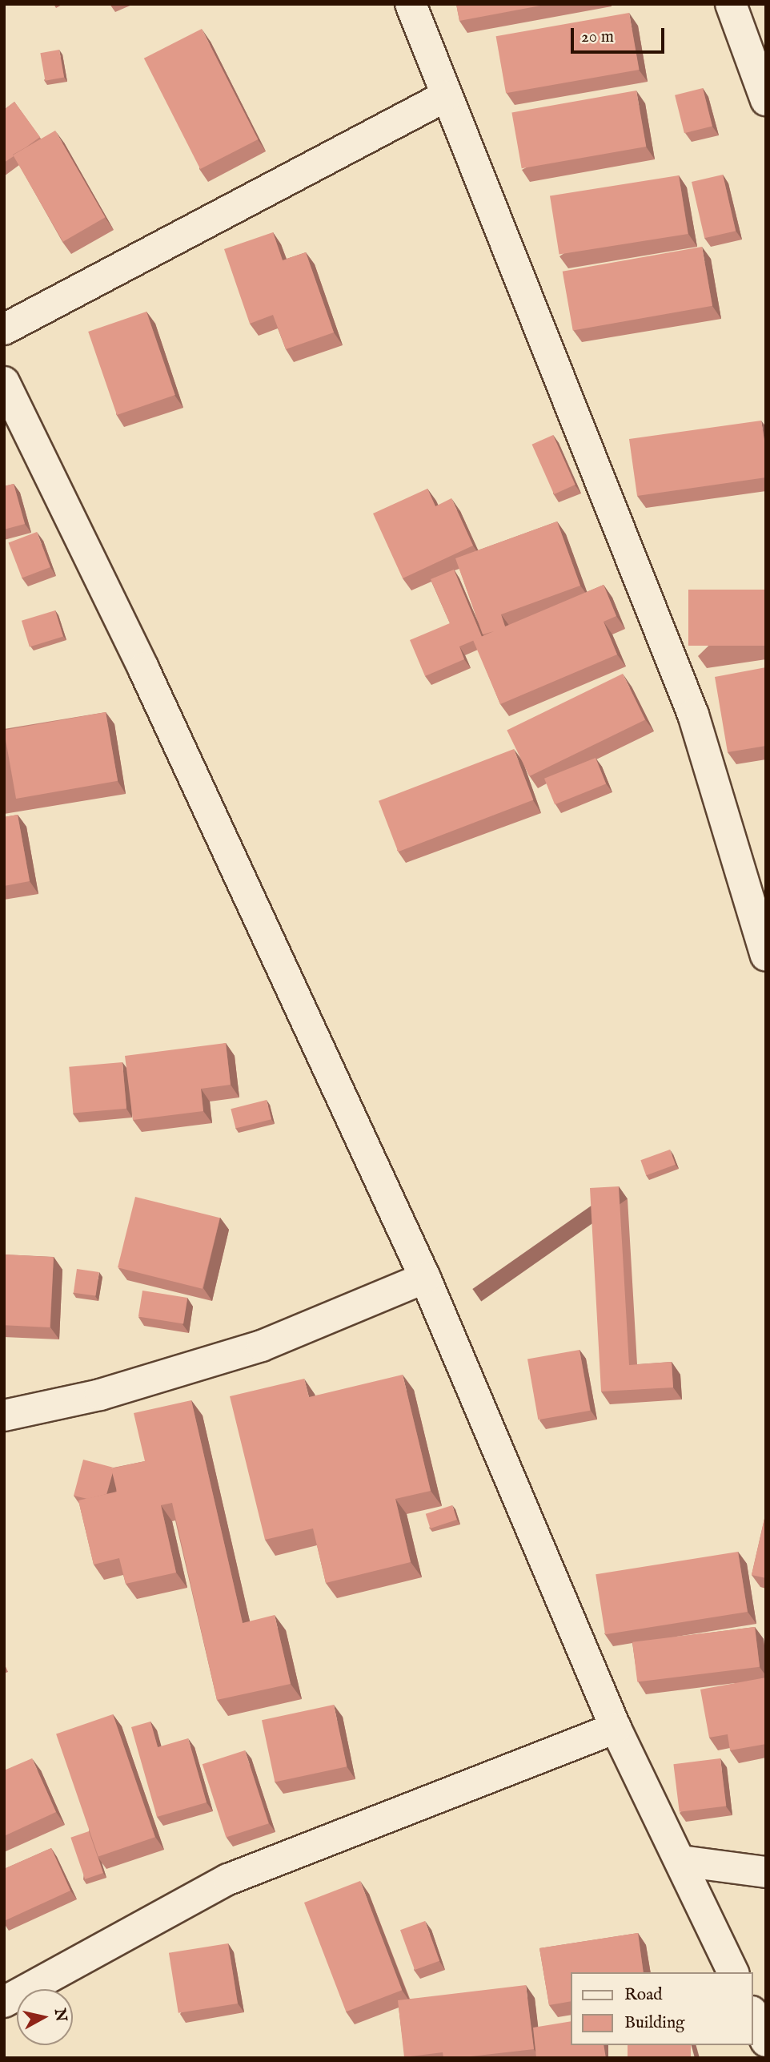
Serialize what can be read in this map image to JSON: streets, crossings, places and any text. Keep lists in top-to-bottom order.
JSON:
{
  "legend": ["Road", "Building"],
  "scale_bar": "20 m",
  "north": "right"
}
